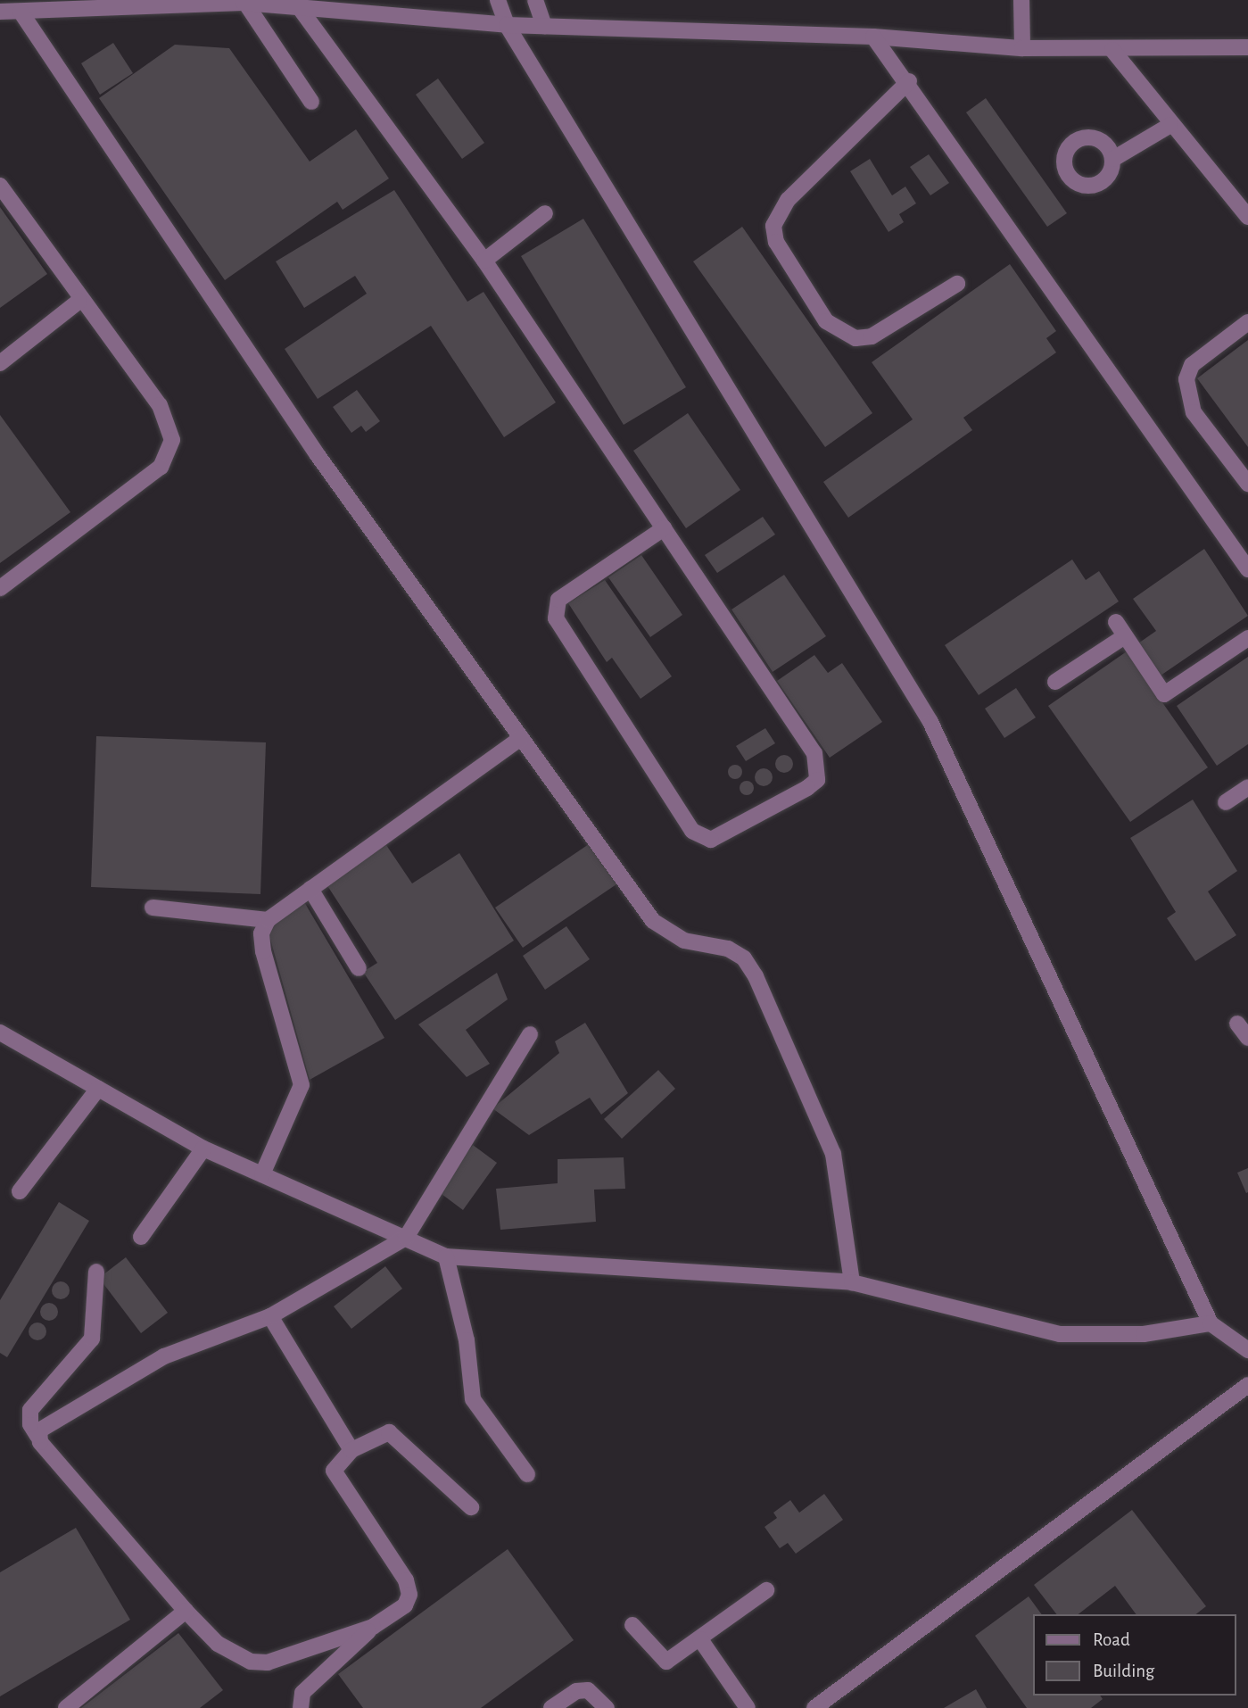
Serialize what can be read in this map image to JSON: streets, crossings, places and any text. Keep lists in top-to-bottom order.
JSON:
{
  "legend": ["Road", "Building"]
}
